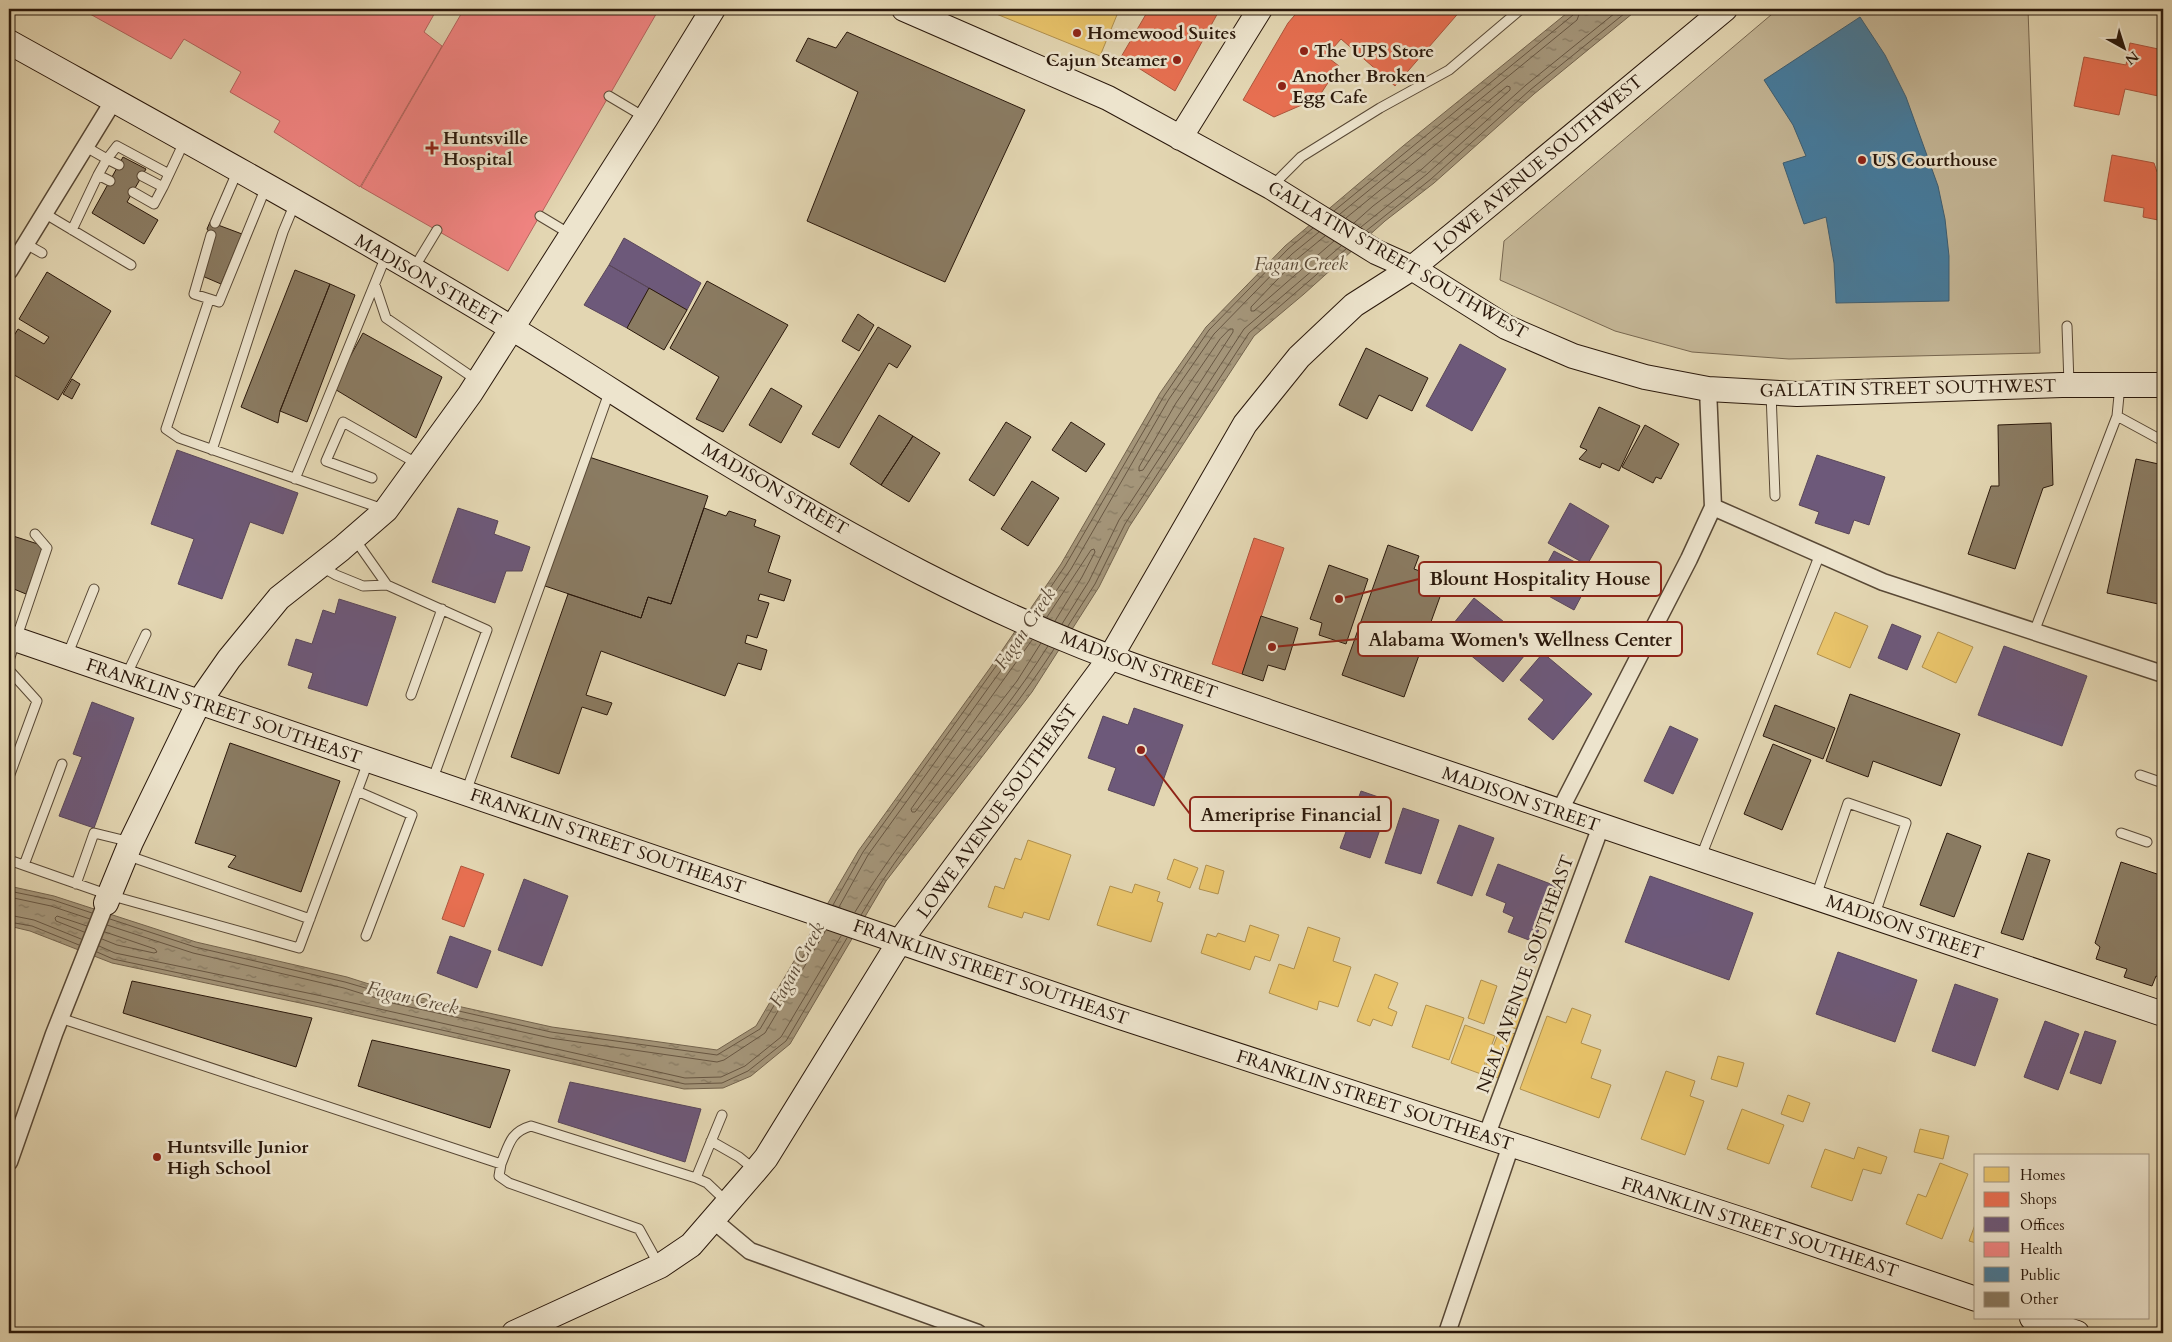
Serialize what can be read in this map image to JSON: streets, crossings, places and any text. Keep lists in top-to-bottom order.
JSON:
{
  "streets": {
    "street": [
      "LOWE AVENUE SOUTHWEST",
      "GALLATIN STREET SOUTHWEST",
      "MADISON STREET",
      "FRANKLIN STREET SOUTHEAST",
      "LOWE AVENUE SOUTHEAST",
      "NEAL AVENUE SOUTHEAST"
    ]
  },
  "crossings": [
    ["LOWE AVENUE SOUTHWEST", "GALLATIN STREET SOUTHWEST"],
    ["LOWE AVENUE SOUTHWEST", "MADISON STREET"],
    ["LOWE AVENUE SOUTHWEST", "LOWE AVENUE SOUTHEAST"],
    ["MADISON STREET", "LOWE AVENUE SOUTHEAST"],
    ["MADISON STREET", "NEAL AVENUE SOUTHEAST"],
    ["FRANKLIN STREET SOUTHEAST", "LOWE AVENUE SOUTHEAST"],
    ["FRANKLIN STREET SOUTHEAST", "NEAL AVENUE SOUTHEAST"]
  ],
  "water": ["Fagan Creek"],
  "places": {
    "other": [
      "Homewood Suites",
      "The UPS Store",
      "Cajun Steamer",
      "Another Broken Egg Cafe",
      "US Courthouse",
      "Blount Hospitality House",
      "Alabama Women's Wellness Center",
      "Ameriprise Financial",
      "Huntsville Junior High School"
    ],
    "health": ["Huntsville Hospital"]
  },
  "legend": [
    "Homes",
    "Shops",
    "Offices",
    "Health",
    "Public",
    "Other"
  ],
  "north": "bottom right"
}
